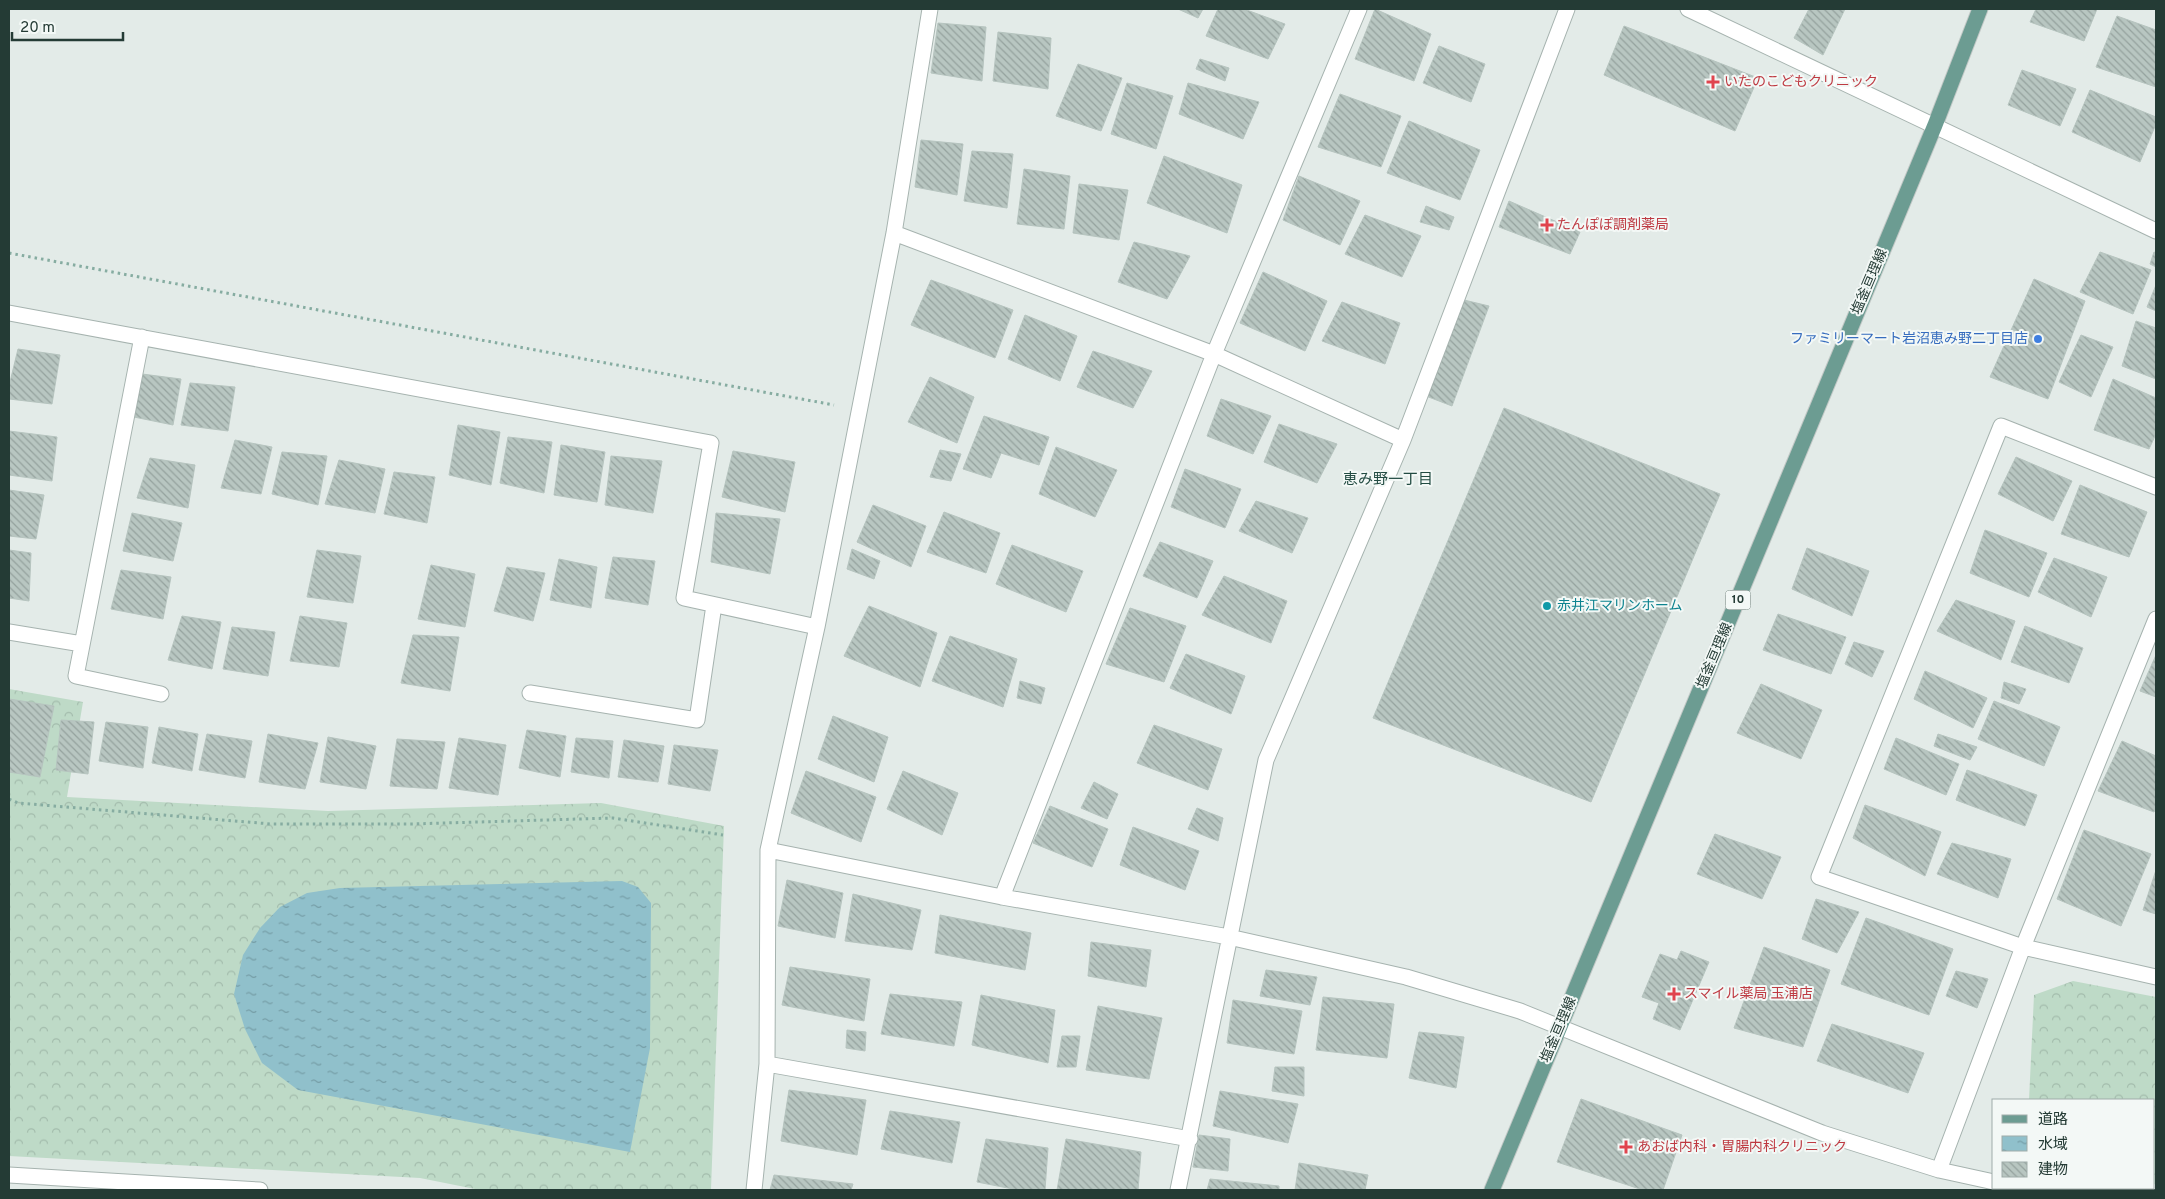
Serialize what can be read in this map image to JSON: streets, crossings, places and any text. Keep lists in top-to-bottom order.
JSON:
{
  "streets": {
    "main road": ["塩釜亘理線", "10"]
  },
  "districts": ["恵み野一丁目"],
  "places": {
    "health": [
      "いたのこどもクリニック",
      "たんぽぽ調剤薬局",
      "スマイル薬局 玉浦店",
      "あおば内科・胃腸内科クリニック"
    ],
    "other": ["ファミリーマート岩沼恵み野二丁目店", "赤井江マリンホーム"]
  },
  "legend": ["道路", "水域", "建物"],
  "scale_bar": "20 m"
}
